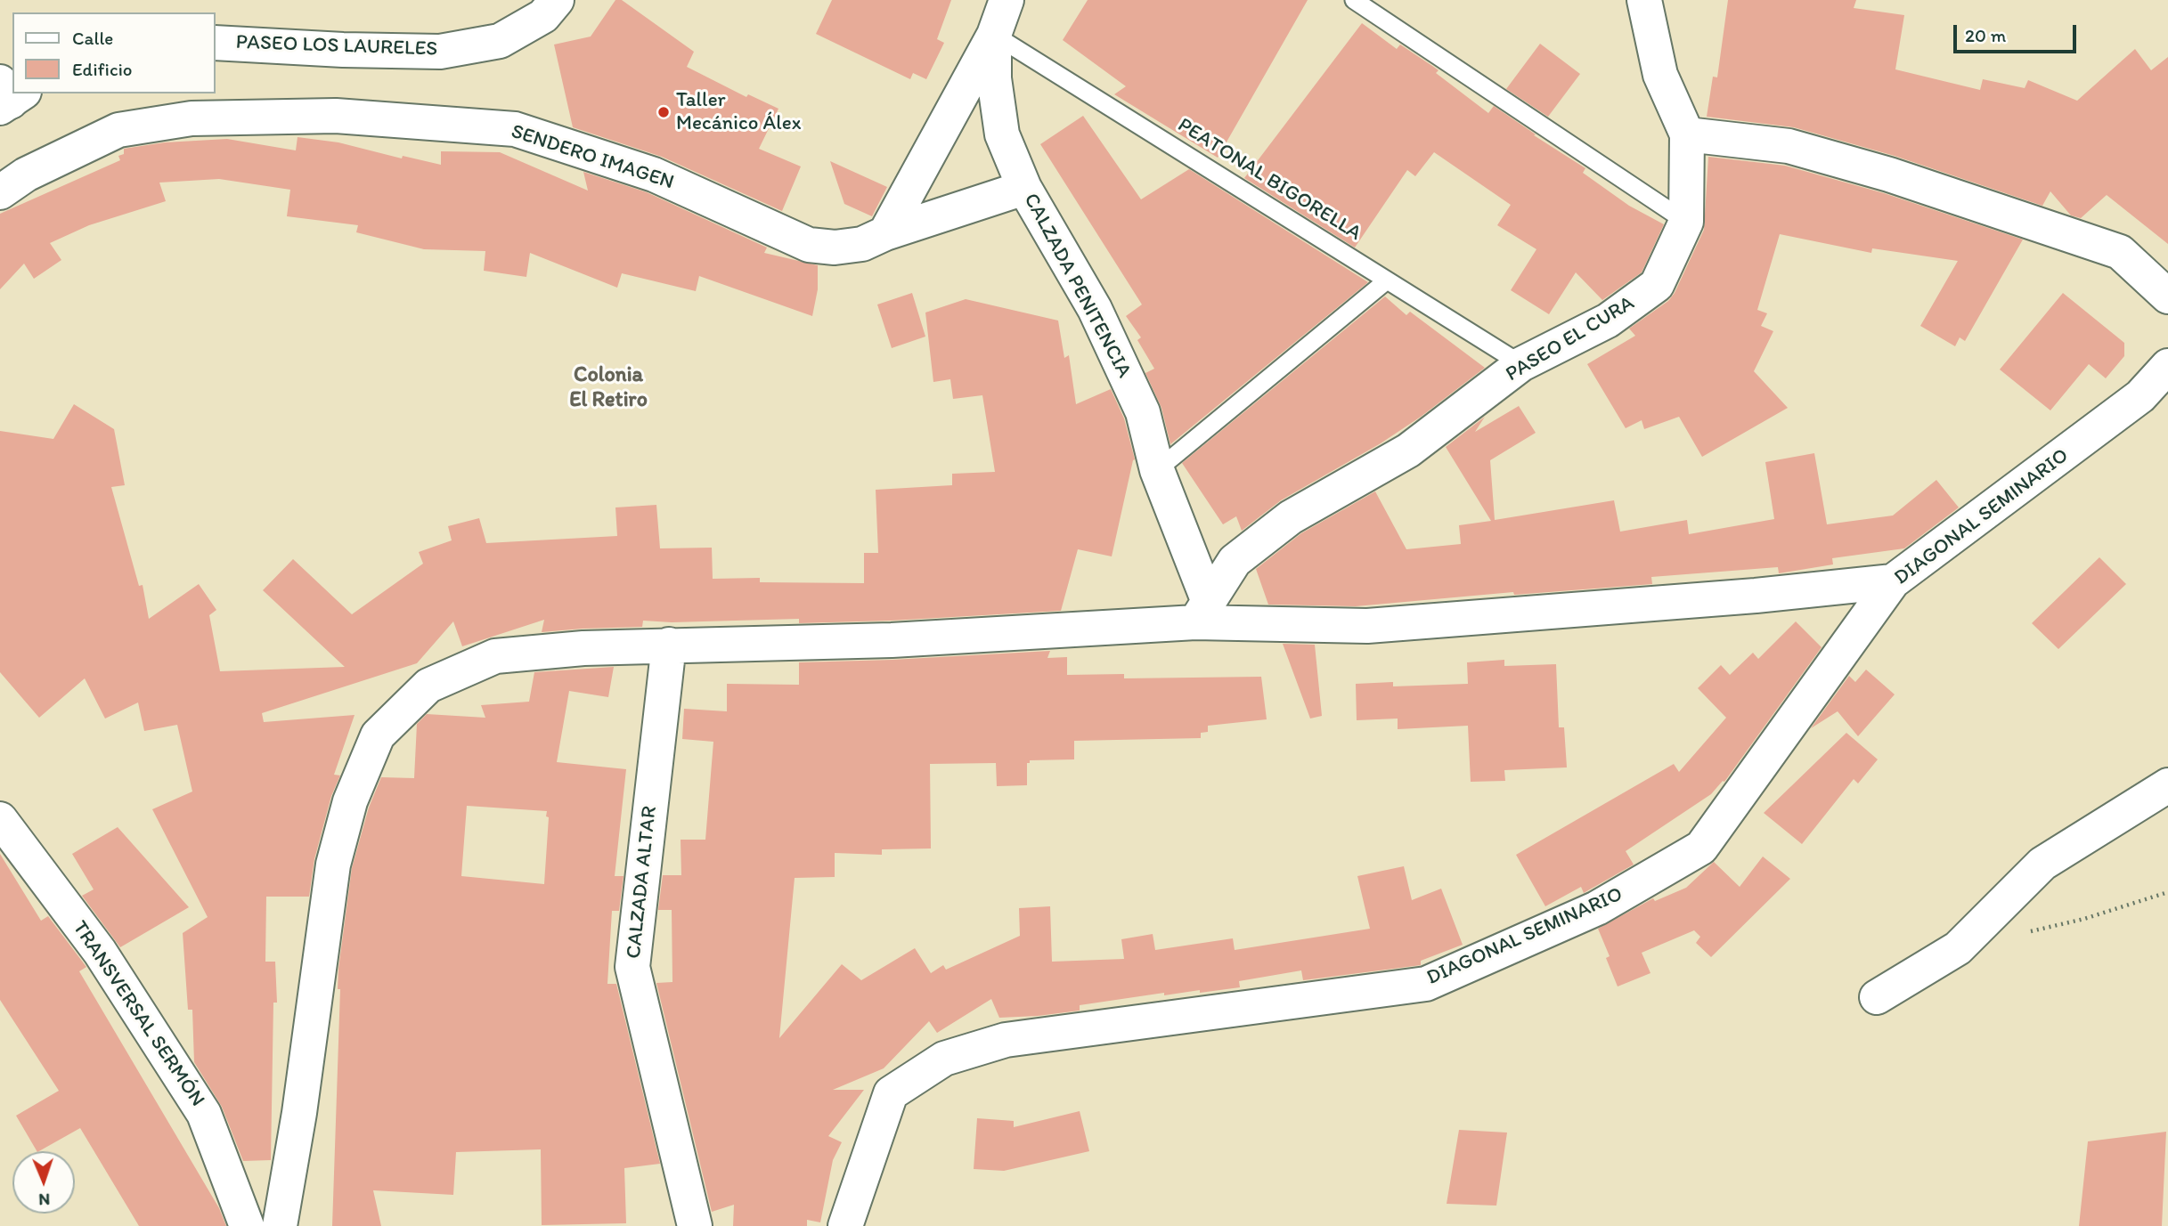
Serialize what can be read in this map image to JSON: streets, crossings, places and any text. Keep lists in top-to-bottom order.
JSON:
{
  "streets": {
    "street": [
      "PASEO LOS LAURELES",
      "SENDERO IMAGEN",
      "CALZADA PENITENCIA",
      "PASEO EL CURA",
      "DIAGONAL SEMINARIO",
      "CALZADA ALTAR",
      "TRANSVERSAL SERMÓN"
    ],
    "lane": ["PEATONAL BIGORELLA"]
  },
  "crossings": [
    ["SENDERO IMAGEN", "CALZADA PENITENCIA"],
    ["PEATONAL BIGORELLA", "CALZADA PENITENCIA"],
    ["PEATONAL BIGORELLA", "PASEO EL CURA"],
    ["CALZADA PENITENCIA", "PASEO EL CURA"]
  ],
  "districts": ["Colonia El Retiro"],
  "places": ["Taller Mecánico Álex"],
  "legend": ["Calle", "Edificio"],
  "scale_bar": "20 m",
  "north": "bottom"
}
